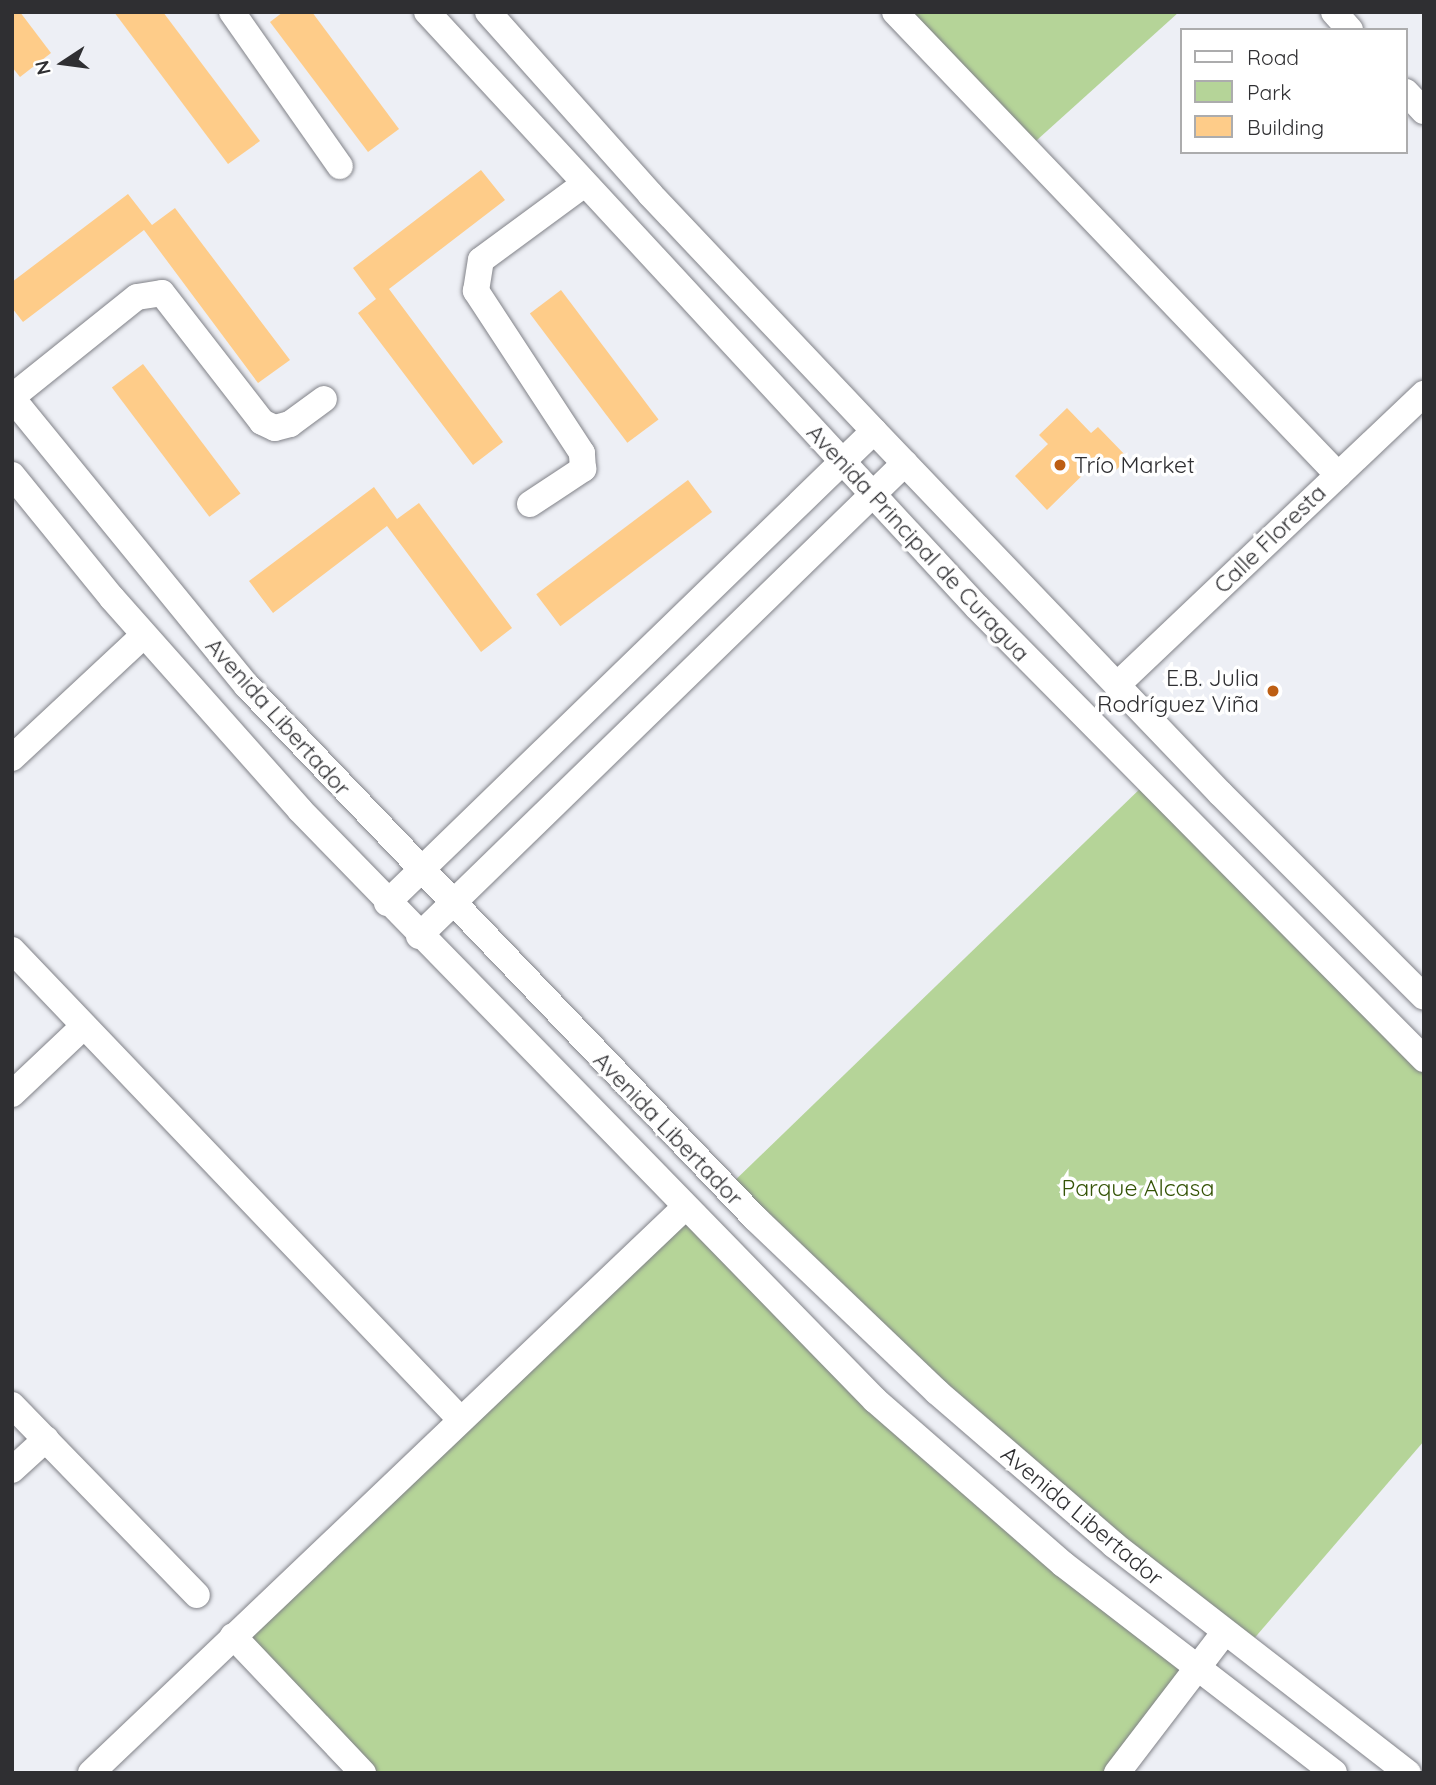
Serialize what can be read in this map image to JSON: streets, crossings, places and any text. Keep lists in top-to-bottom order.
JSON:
{
  "streets": {
    "street": ["Calle Floresta", "Avenida Principal de Curagua", "Avenida Libertador"]
  },
  "crossings": [
    ["Calle Floresta", "Avenida Principal de Curagua"]
  ],
  "parks": ["Parque Alcasa"],
  "places": ["Trío Market", "E.B. Julia Rodríguez Viña"],
  "legend": ["Road", "Park", "Building"],
  "north": "left"
}
